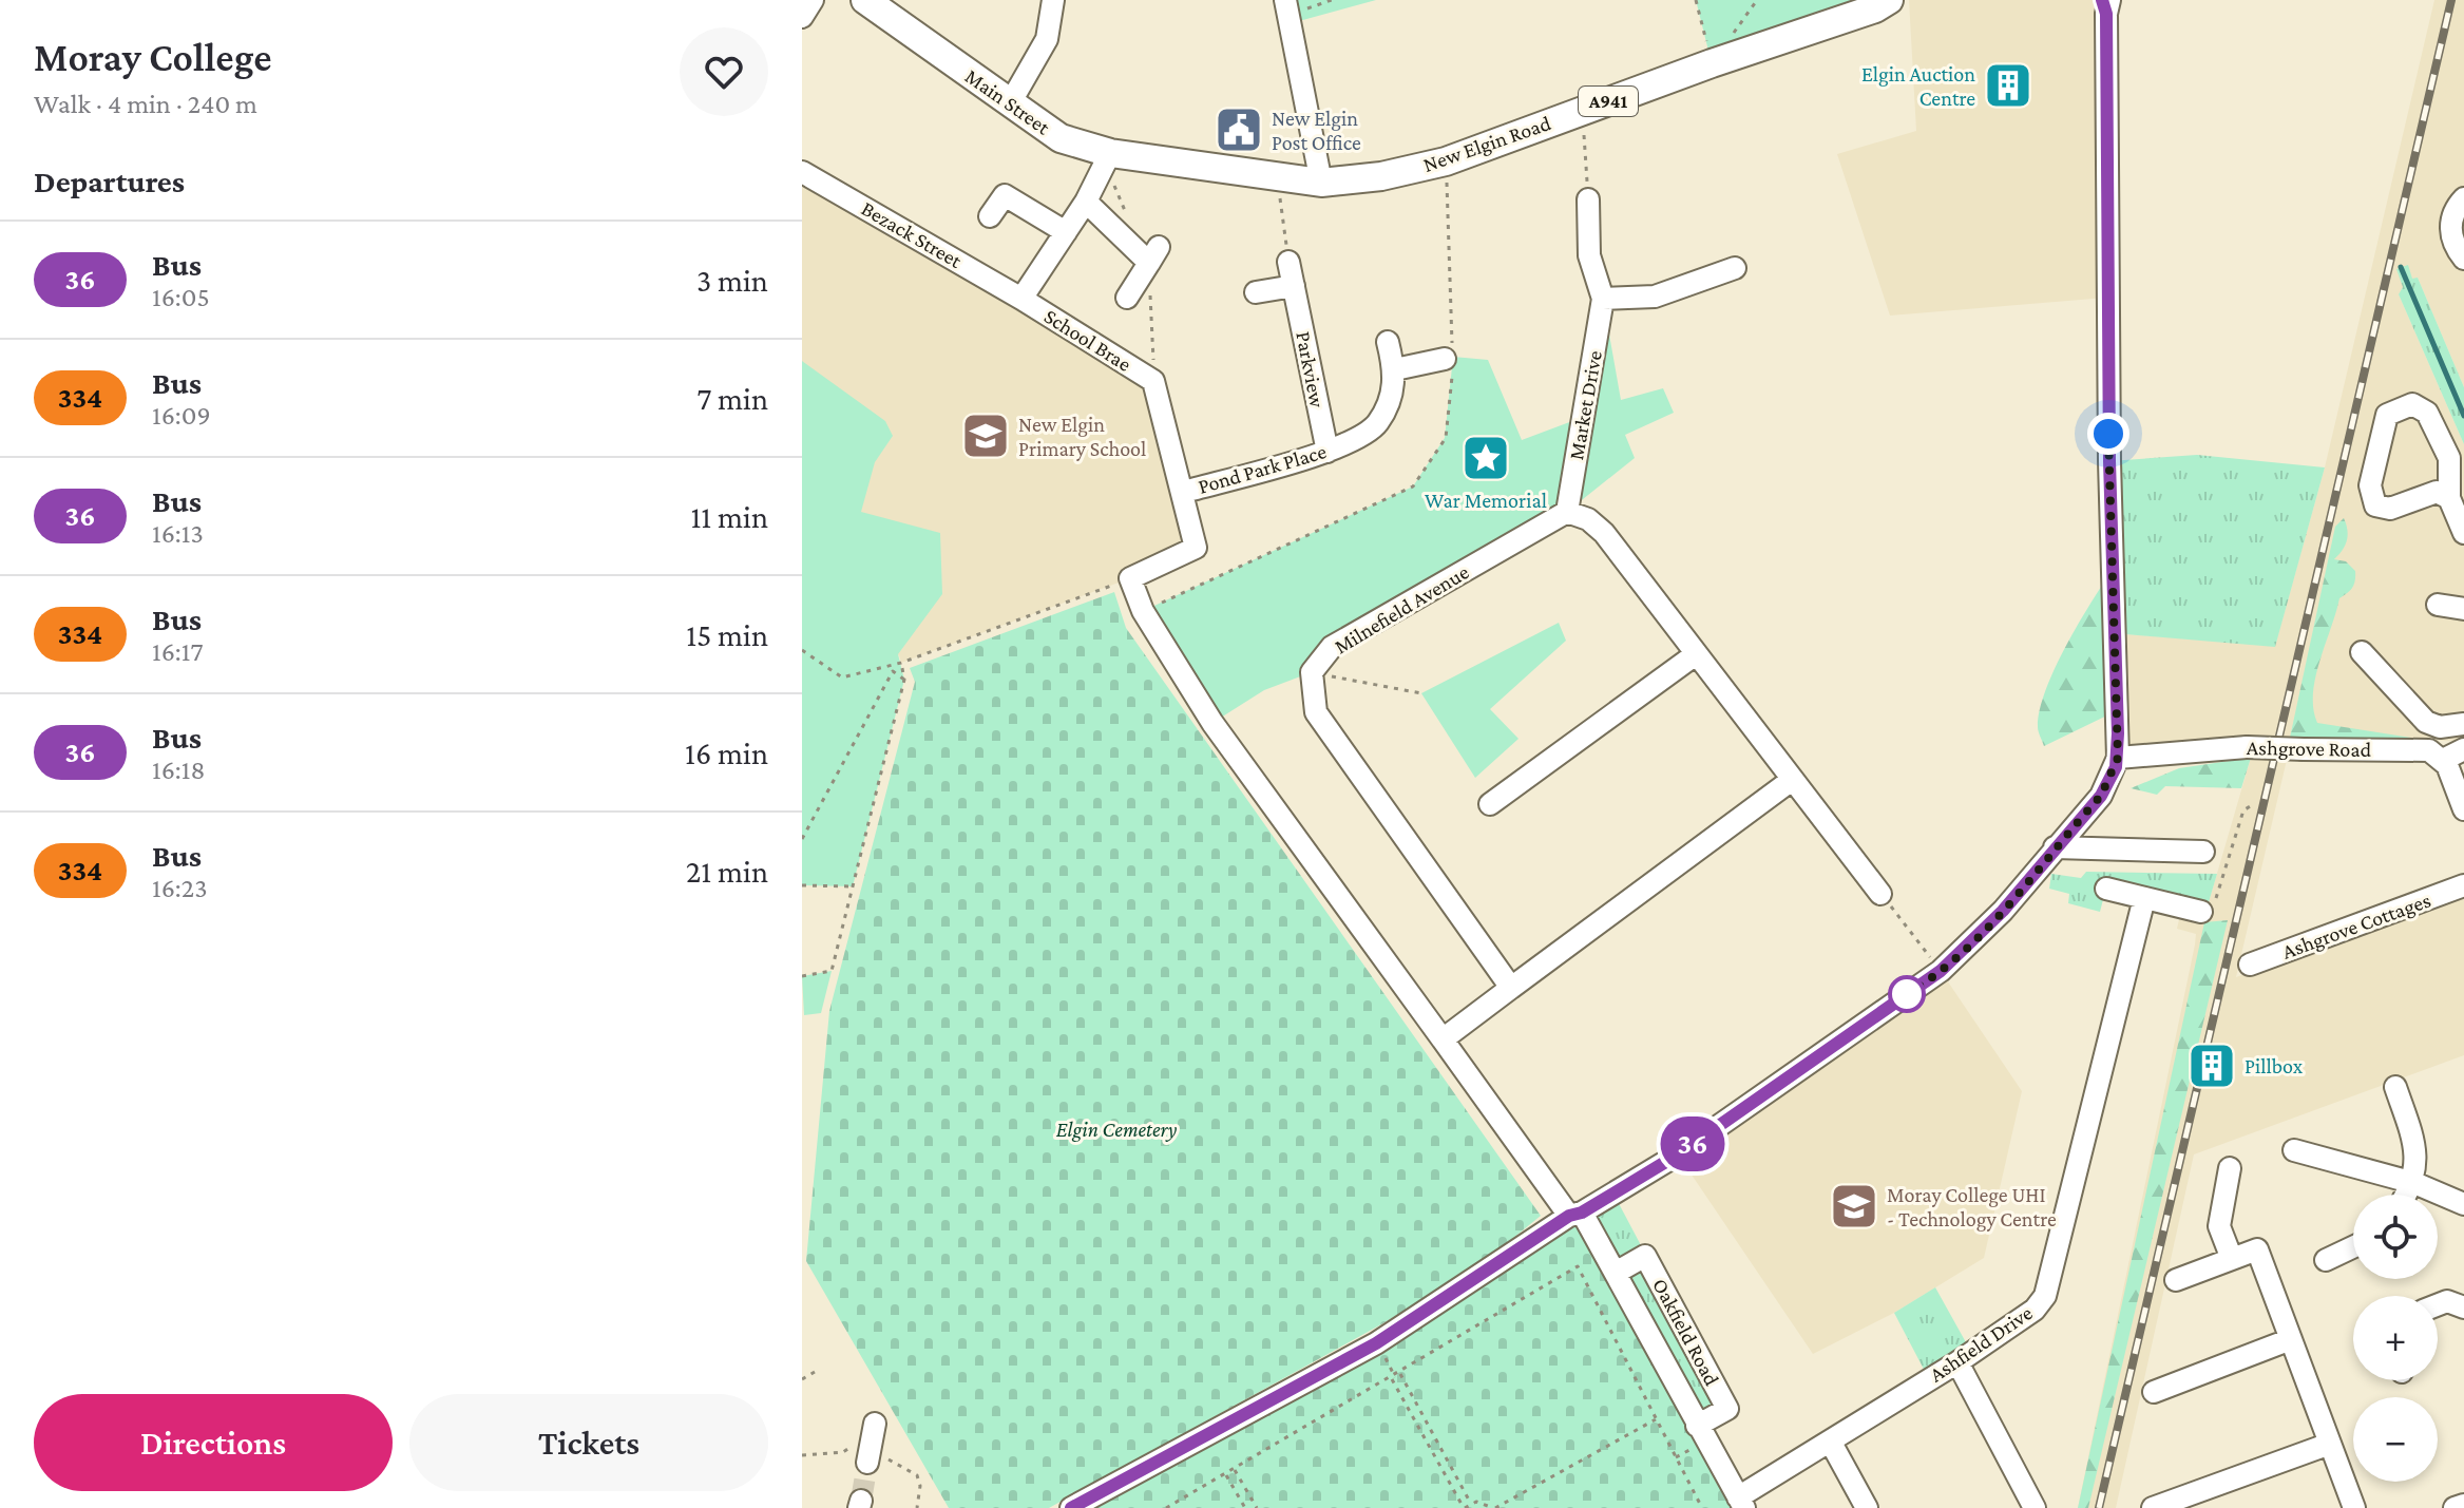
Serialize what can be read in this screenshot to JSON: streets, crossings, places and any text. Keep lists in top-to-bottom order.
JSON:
{
  "streets": {
    "main road": ["Main Street", "A941", "New Elgin Road"],
    "street": [
      "Bezack Street",
      "School Brae",
      "Parkview",
      "Market Drive",
      "Pond Park Place",
      "Milnefield Avenue",
      "Ashgrove Road",
      "Ashgrove Cottages",
      "Oakfield Road",
      "Ashfield Drive"
    ]
  },
  "crossings": [
    ["Main Street", "New Elgin Road"],
    ["Main Street", "School Brae"],
    ["Bezack Street", "School Brae"],
    ["School Brae", "Pond Park Place"],
    ["Parkview", "Pond Park Place"],
    ["Market Drive", "Milnefield Avenue"],
    ["Oakfield Road", "Ashfield Drive"]
  ],
  "parks": ["Elgin Cemetery"],
  "places": {
    "building": ["Elgin Auction Centre", "Pillbox"],
    "public building": ["New Elgin Post Office"],
    "school or university": ["New Elgin Primary School", "Moray College UHI - Technology Centre"],
    "place": ["War Memorial"]
  },
  "lines": ["bus line 36"],
  "page": {
    "heading": [
      ["Moray College", "Walk · 4 min · 240 m"],
      "Departures"
    ],
    "on_map": "36",
    "list": [
      {
        "mark": "36",
        "name": "Bus",
        "note": "16:05",
        "value": "3 min"
      },
      {
        "mark": "334",
        "name": "Bus",
        "note": "16:09",
        "value": "7 min"
      },
      {
        "mark": "36",
        "name": "Bus",
        "note": "16:13",
        "value": "11 min"
      },
      {
        "mark": "334",
        "name": "Bus",
        "note": "16:17",
        "value": "15 min"
      },
      {
        "mark": "36",
        "name": "Bus",
        "note": "16:18",
        "value": "16 min"
      },
      {
        "mark": "334",
        "name": "Bus",
        "note": "16:23",
        "value": "21 min"
      }
    ],
    "map_buttons": ["+", "−"],
    "buttons": ["Directions", "Tickets"]
  }
}
